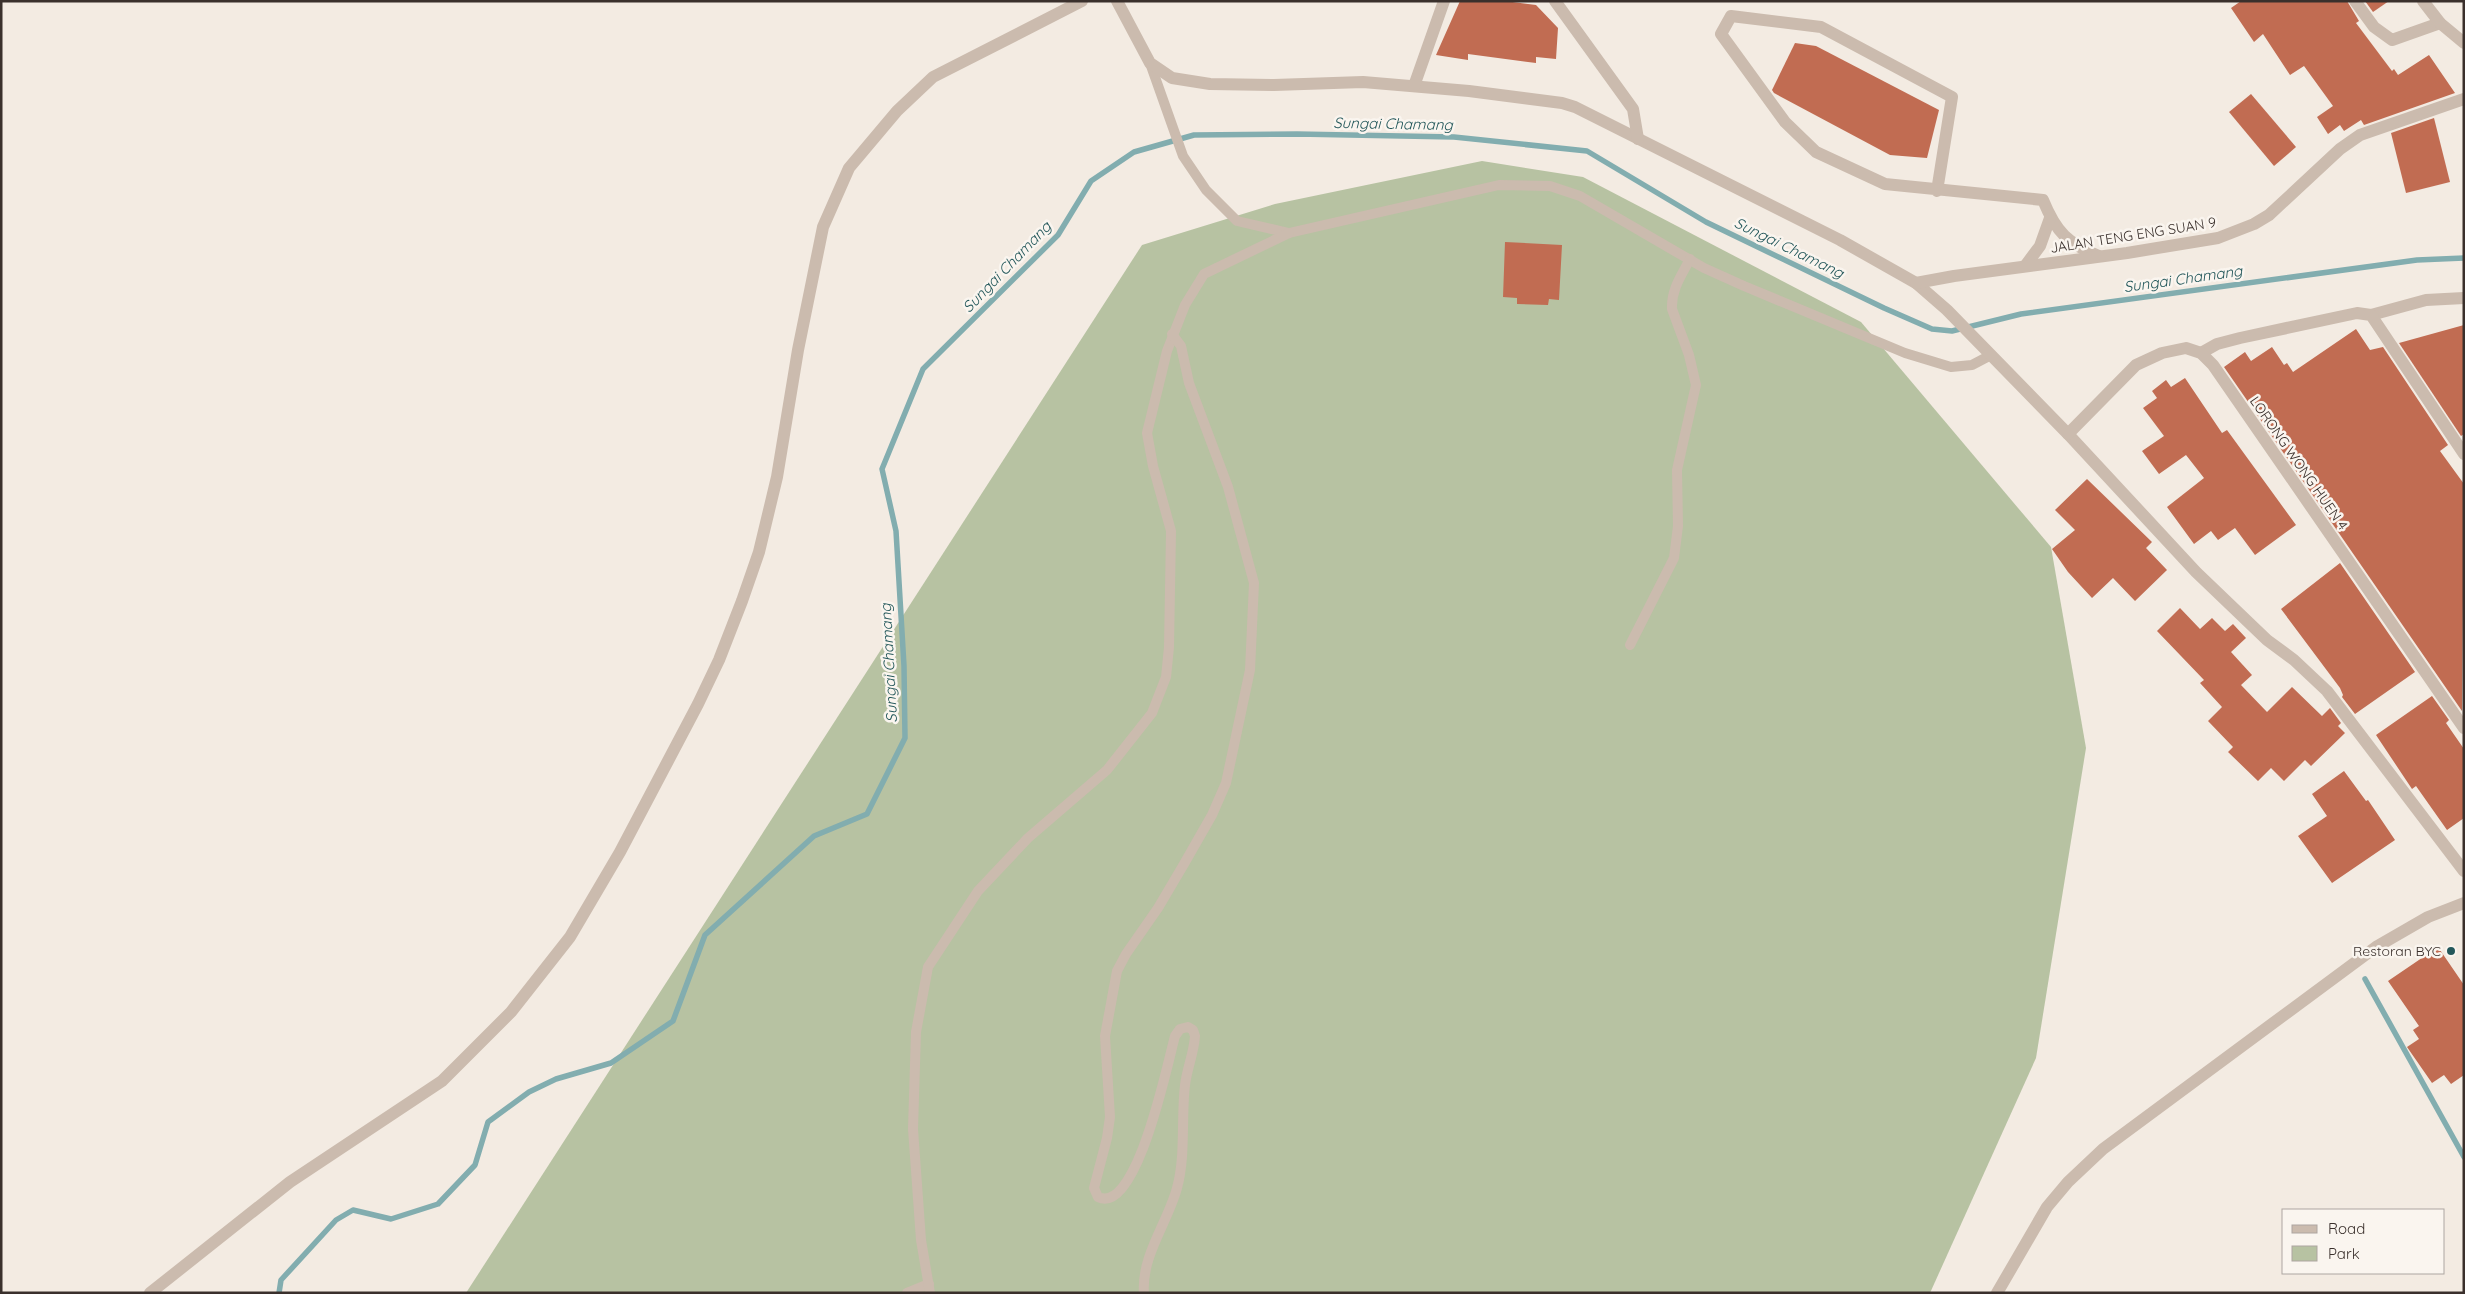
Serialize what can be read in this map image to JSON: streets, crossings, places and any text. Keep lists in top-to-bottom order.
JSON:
{
  "streets": {
    "street": ["JALAN TENG ENG SUAN 9", "LORONG WONG HUEN 4"]
  },
  "water": ["Sungai Chamang"],
  "places": ["Restoran BYC"],
  "legend": ["Road", "Park"]
}
